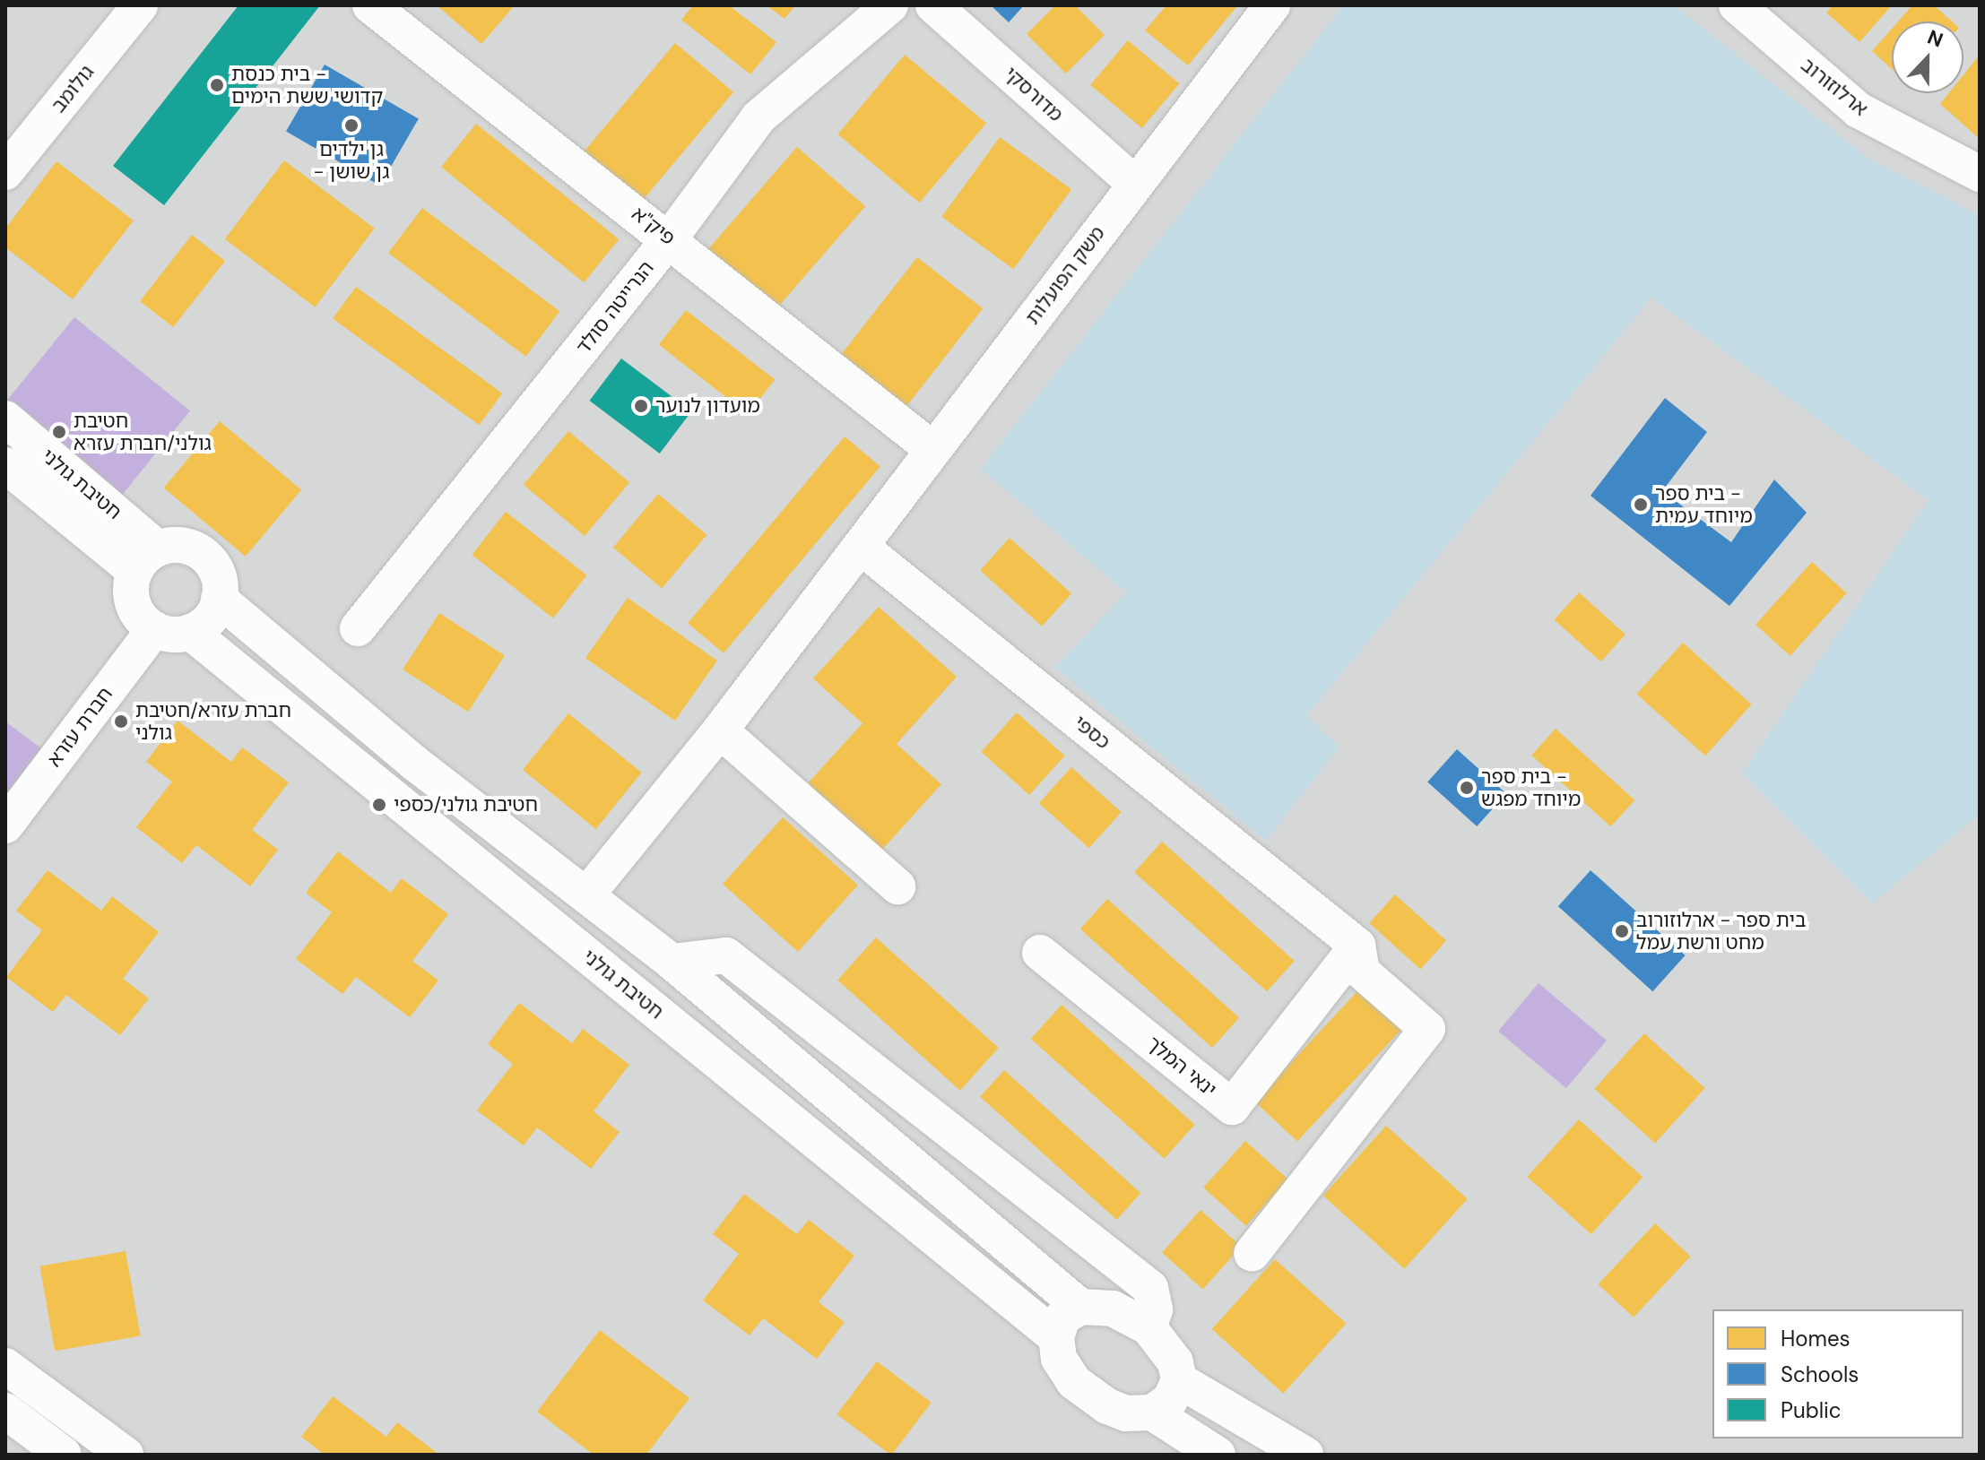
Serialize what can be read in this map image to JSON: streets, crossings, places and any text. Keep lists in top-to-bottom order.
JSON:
{
  "streets": {
    "street": [
      "ארלוזורוב",
      "גולומב",
      "מדורסקי",
      "פיק\"א",
      "משק הפועלות",
      "הנרייטה סולד",
      "חטיבת גולני",
      "חברת עזרא",
      "כספי",
      "ינאי המלך"
    ]
  },
  "crossings": [
    ["מדורסקי", "משק הפועלות"],
    ["פיק\"א", "משק הפועלות"],
    ["פיק\"א", "הנרייטה סולד"],
    ["משק הפועלות", "כספי"],
    ["חטיבת גולני", "חברת עזרא"],
    ["כספי", "ינאי המלך"]
  ],
  "places": [
    "בית כנסת - קדושי ששת הימים",
    "גן ילדים - גן שושן",
    "מועדון לנוער",
    "חטיבת גולני/חברת עזרא",
    "בית ספר - מיוחד עמית",
    "חברת עזרא/חטיבת גולני",
    "בית ספר - מיוחד מפגש",
    "חטיבת גולני/כספי",
    "בית ספר - ארלוזורוב מחט ורשת עמל"
  ],
  "legend": ["Homes", "Schools", "Public"],
  "north": "top"
}
